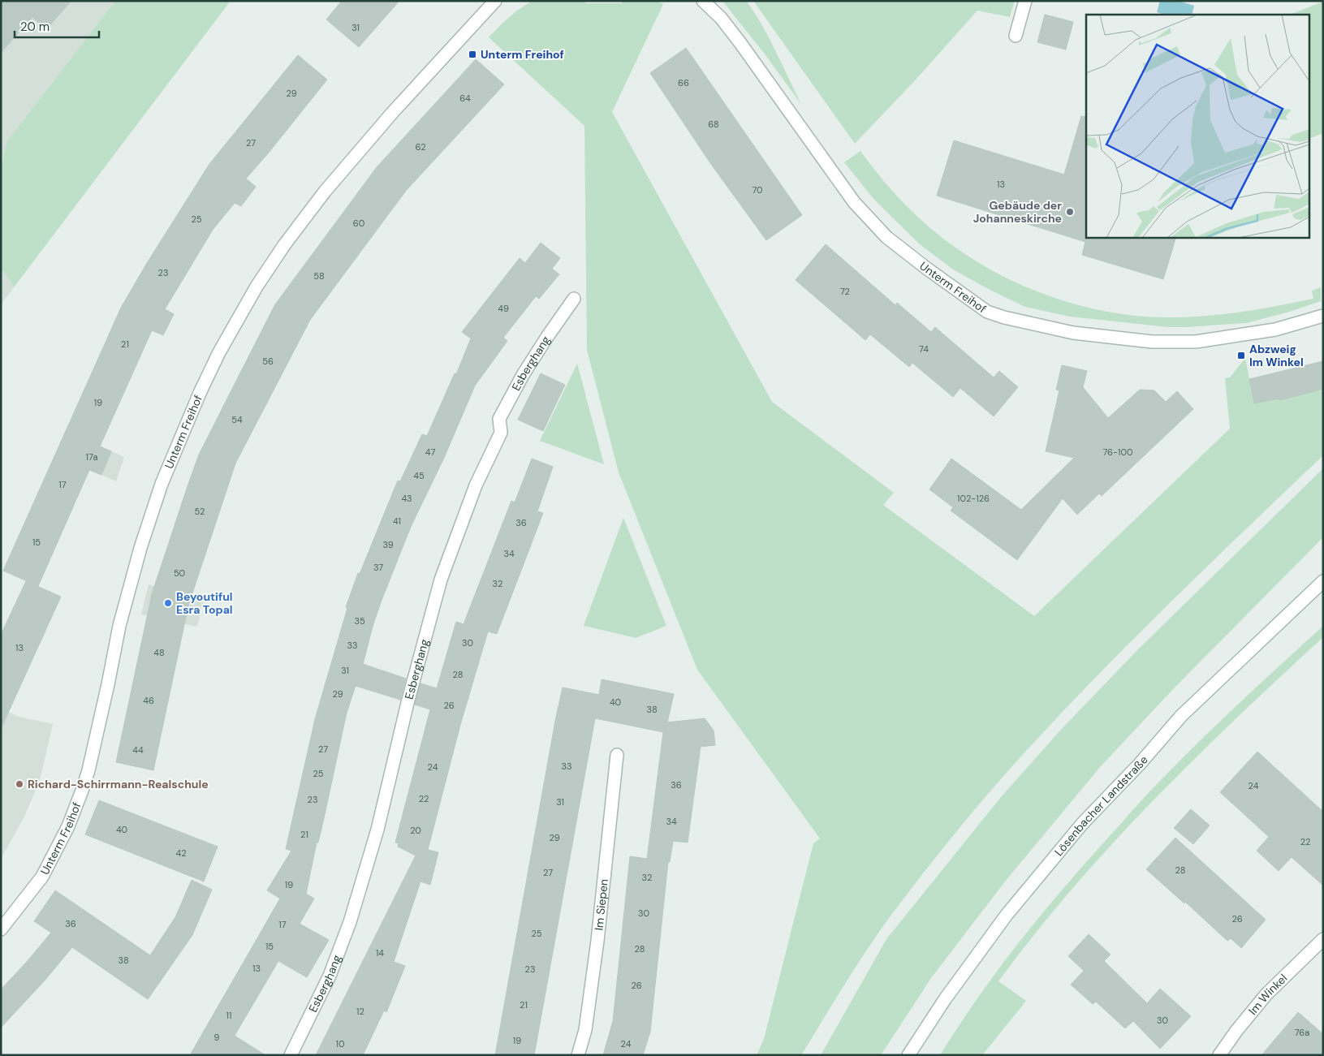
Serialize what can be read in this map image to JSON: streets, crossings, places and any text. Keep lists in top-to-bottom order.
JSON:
{
  "streets": {
    "street": [
      "Unterm Freihof",
      "Esberghang",
      "Lösenbacher Landstraße",
      "Im Siepen",
      "Im Winkel"
    ]
  },
  "places": {
    "transit": ["Unterm Freihof", "Abzweig Im Winkel"],
    "other": ["Gebäude der Johanneskirche", "Beyoutiful Esra Topal", "Richard-Schirrmann-Realschule"]
  },
  "house_numbers": [
    "31",
    "66",
    "29",
    "64",
    "68",
    "27",
    "62",
    "13",
    "70",
    "25",
    "60",
    "23",
    "58",
    "72",
    "49",
    "21",
    "74",
    "56",
    "19",
    "54",
    "47",
    "76-100",
    "17a",
    "45",
    "17",
    "43",
    "102-126",
    "52",
    "41",
    "36",
    "15",
    "39",
    "34",
    "37",
    "50",
    "32",
    "35",
    "30",
    "33",
    "13",
    "48",
    "31",
    "28",
    "29",
    "46",
    "40",
    "26",
    "38",
    "27",
    "44",
    "33",
    "24",
    "25",
    "36",
    "24",
    "22",
    "23",
    "31",
    "34",
    "40",
    "20",
    "21",
    "29",
    "22",
    "42",
    "28",
    "27",
    "32",
    "19",
    "30",
    "26",
    "36",
    "17",
    "25",
    "15",
    "28",
    "14",
    "38",
    "13",
    "23",
    "26",
    "21",
    "12",
    "11",
    "30",
    "76a",
    "9",
    "19",
    "10",
    "24"
  ],
  "scale_bar": "20 m"
}
